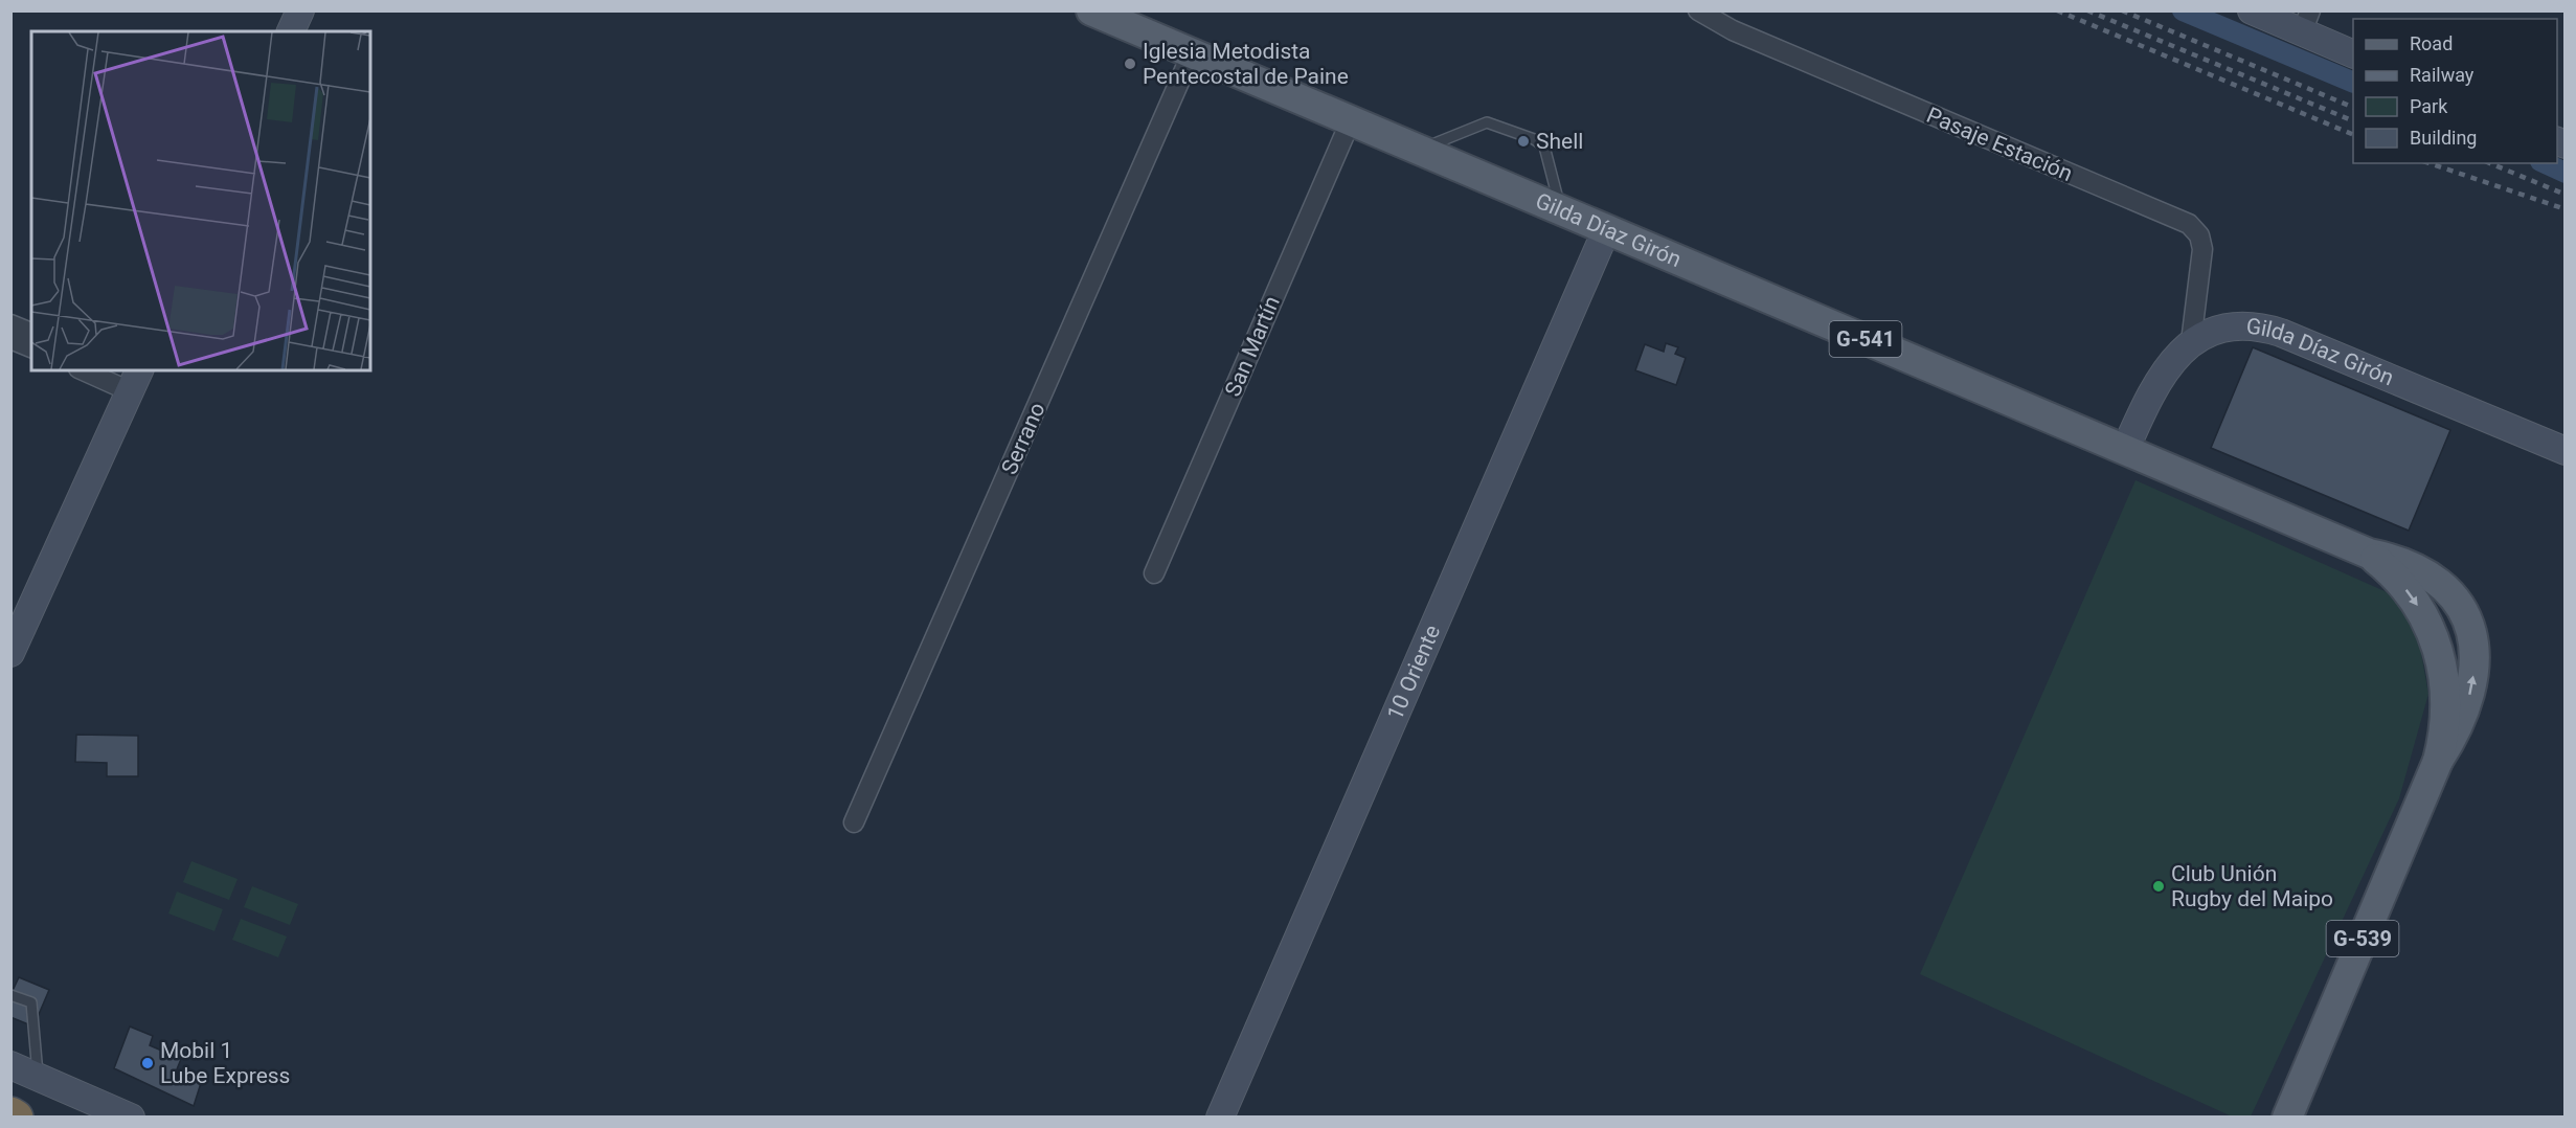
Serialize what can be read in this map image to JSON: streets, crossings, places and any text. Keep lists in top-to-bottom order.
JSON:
{
  "streets": {
    "main road": ["Gilda Díaz Girón", "G-541", "G-539"],
    "street": [
      "Pasaje Estación",
      "San Martín",
      "Serrano",
      "10 Oriente"
    ]
  },
  "crossings": [
    ["Pasaje Estación", "Gilda Díaz Girón"],
    ["Gilda Díaz Girón", "San Martín"],
    ["Gilda Díaz Girón", "Serrano"],
    ["Gilda Díaz Girón", "10 Oriente"]
  ],
  "places": [
    "Iglesia Metodista Pentecostal de Paine",
    "Shell",
    "Club Unión Rugby del Maipo",
    "Mobil 1 Lube Express"
  ],
  "legend": [
    "Road",
    "Railway",
    "Park",
    "Building"
  ]
}
